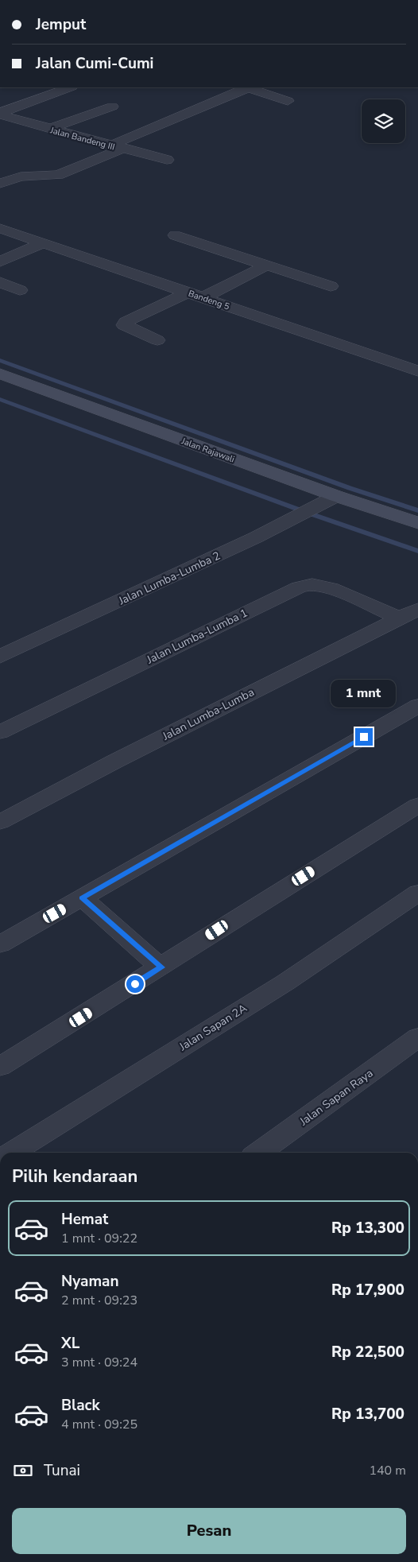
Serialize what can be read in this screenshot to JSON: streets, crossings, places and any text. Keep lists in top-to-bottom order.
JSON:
{
  "streets": {
    "main road": ["Jalan Rajawali"],
    "street": [
      "Jalan Bandeng III",
      "Bandeng 5",
      "Jalan Lumba-Lumba 2",
      "Jalan Lumba-Lumba 1",
      "Jalan Lumba-Lumba",
      "Jalan Sapan 2A",
      "Jalan Sapan Raya"
    ]
  },
  "crossings": [
    ["Jalan Rajawali", "Jalan Lumba-Lumba 2"],
    ["Jalan Lumba-Lumba 1", "Jalan Lumba-Lumba"]
  ],
  "page": {
    "banner": ["Jemput", "Jalan Cumi-Cumi"],
    "bubble": "1 mnt",
    "heading": "Pilih kendaraan",
    "list": [
      {
        "name": "Hemat",
        "note": "1 mnt · 09:22",
        "value": "Rp 13,300"
      },
      {
        "name": "Nyaman",
        "note": "2 mnt · 09:23",
        "value": "Rp 17,900"
      },
      {
        "name": "XL",
        "note": "3 mnt · 09:24",
        "value": "Rp 22,500"
      },
      {
        "name": "Black",
        "note": "4 mnt · 09:25",
        "value": "Rp 13,700"
      }
    ],
    "pay": ["Tunai", "140 m"],
    "buttons": "Pesan"
  }
}
